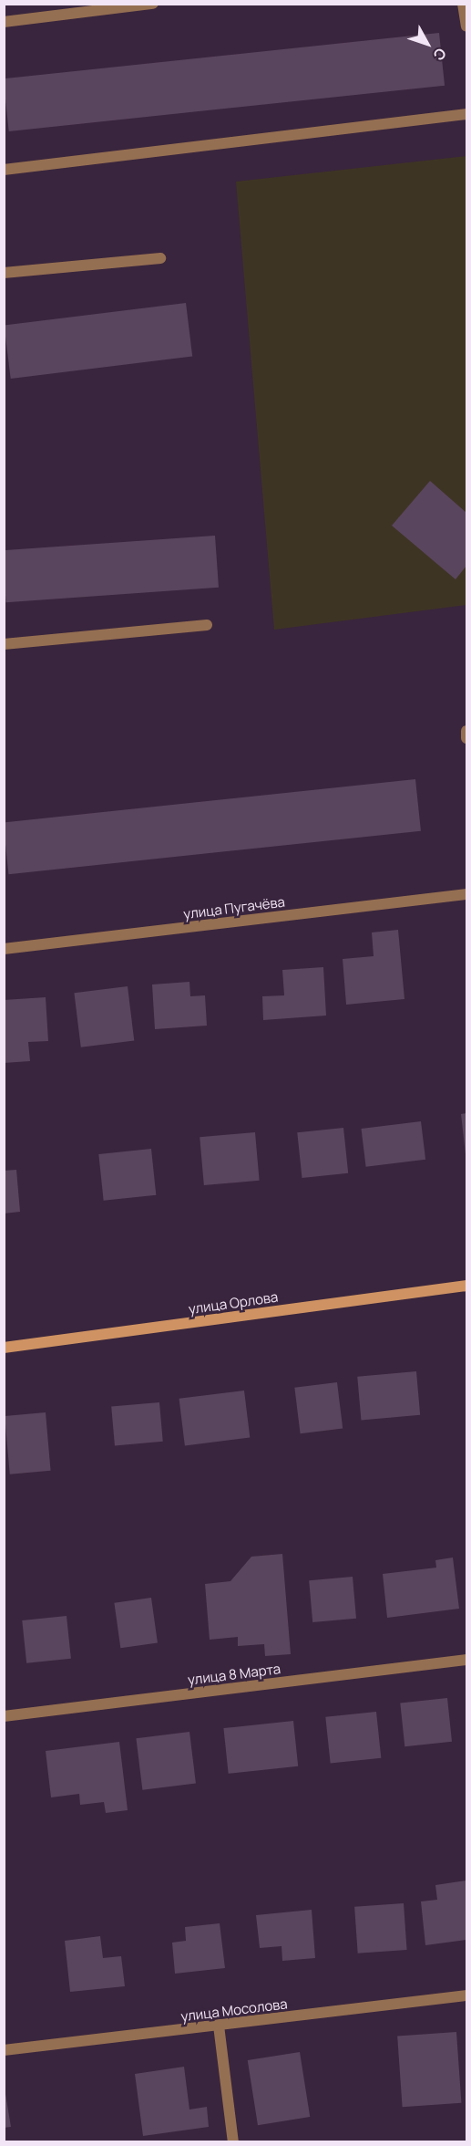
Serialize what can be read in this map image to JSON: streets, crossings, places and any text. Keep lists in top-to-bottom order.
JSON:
{
  "streets": {
    "street": [
      "улица Пугачёва",
      "улица Орлова",
      "улица 8 Марта",
      "улица Мосолова"
    ]
  },
  "north": "bottom right"
}
